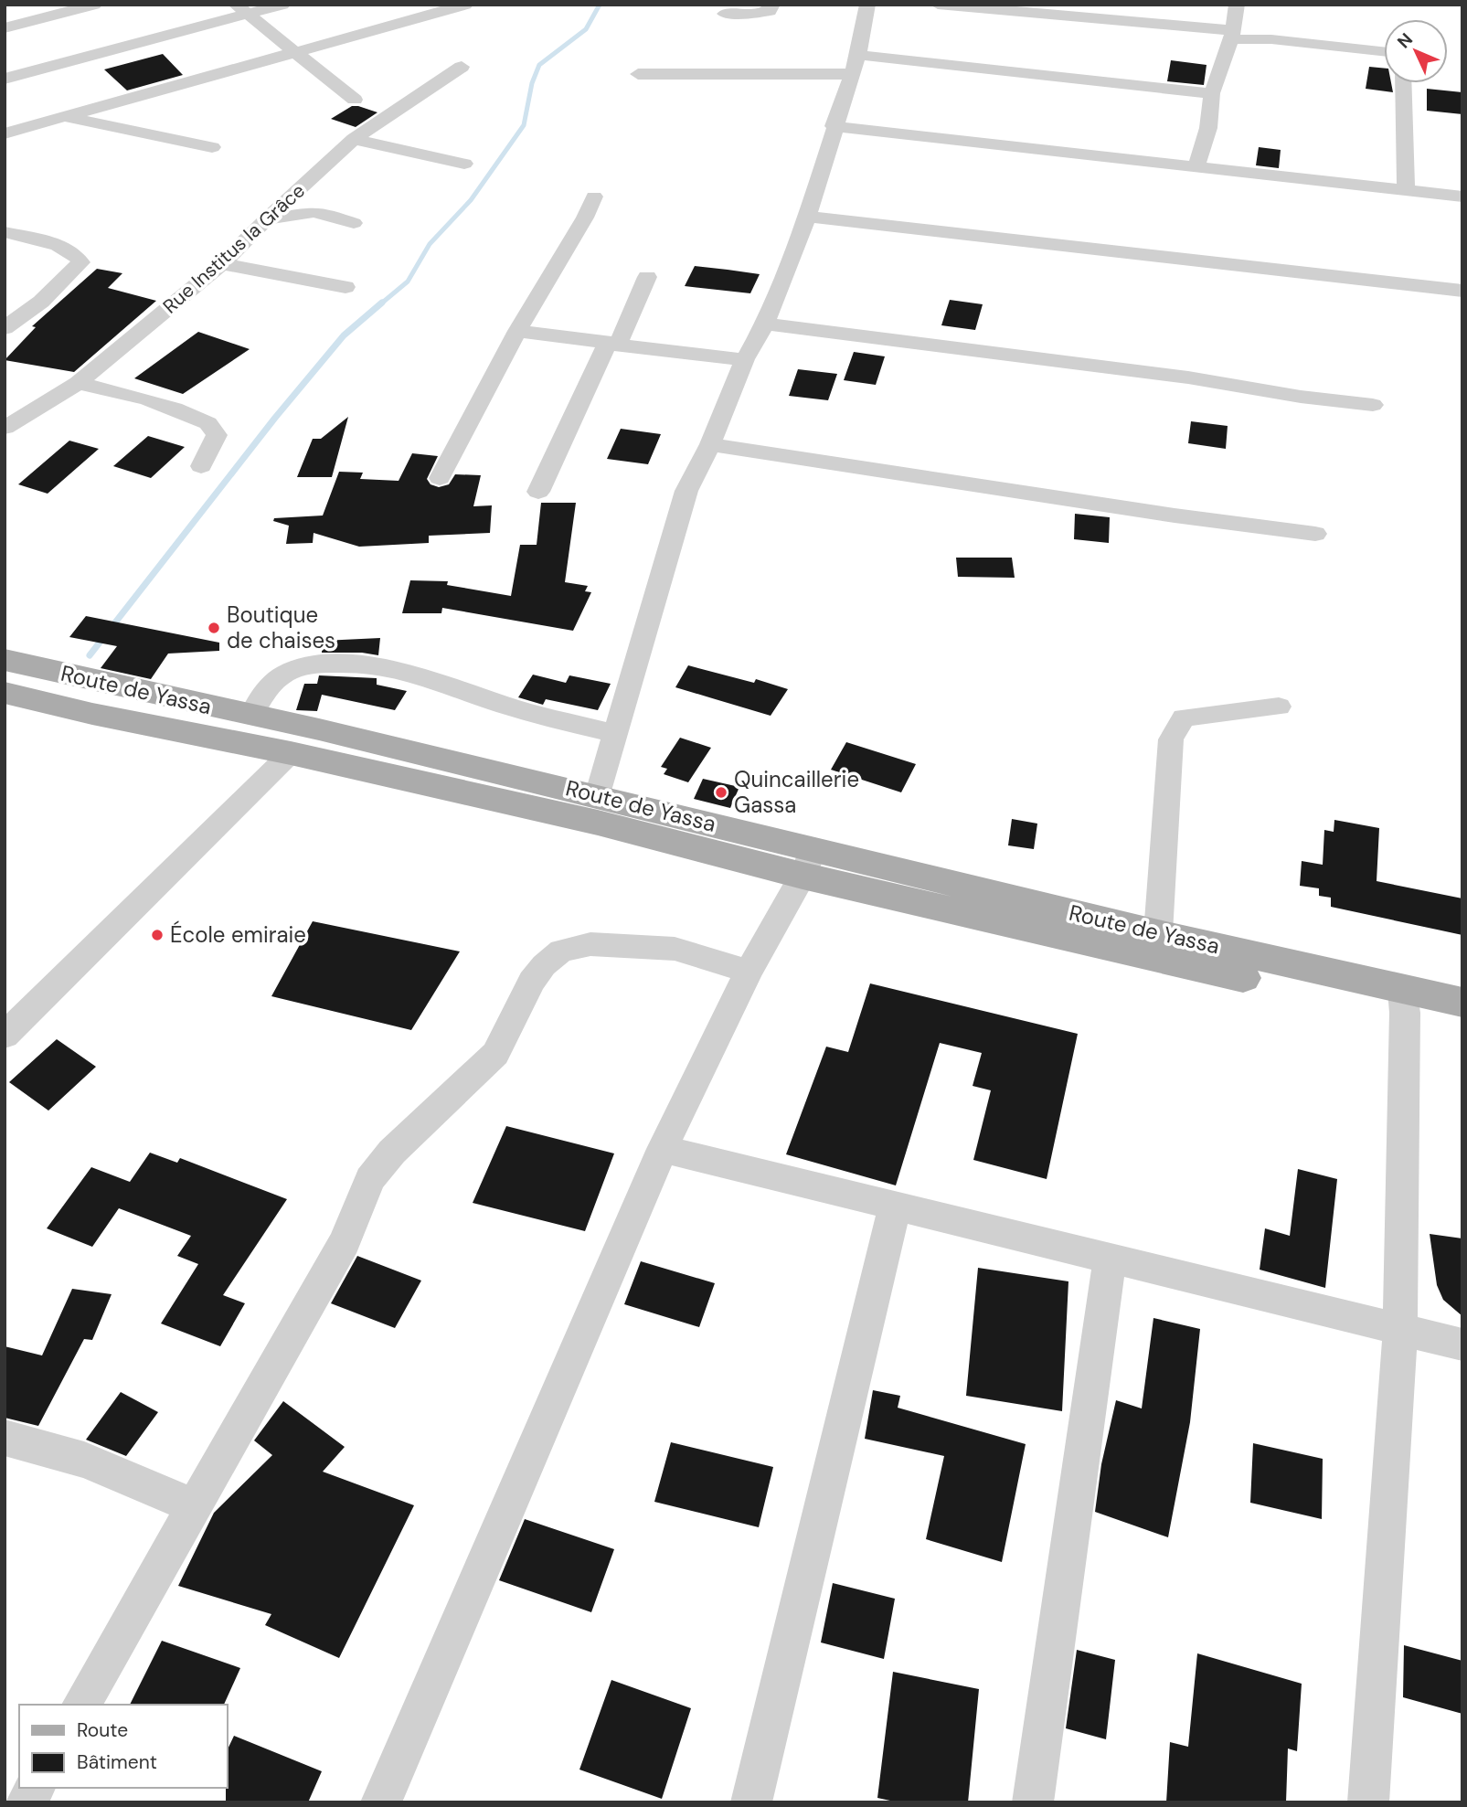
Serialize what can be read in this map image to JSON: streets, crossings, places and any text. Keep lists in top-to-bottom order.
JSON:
{
  "streets": {
    "main road": ["Route de Yassa"],
    "street": ["Rue Institus la Grâce"]
  },
  "places": ["Boutique de chaises", "Quincaillerie Gassa", "École emiraie"],
  "legend": ["Route", "Bâtiment"],
  "north": "top left"
}
